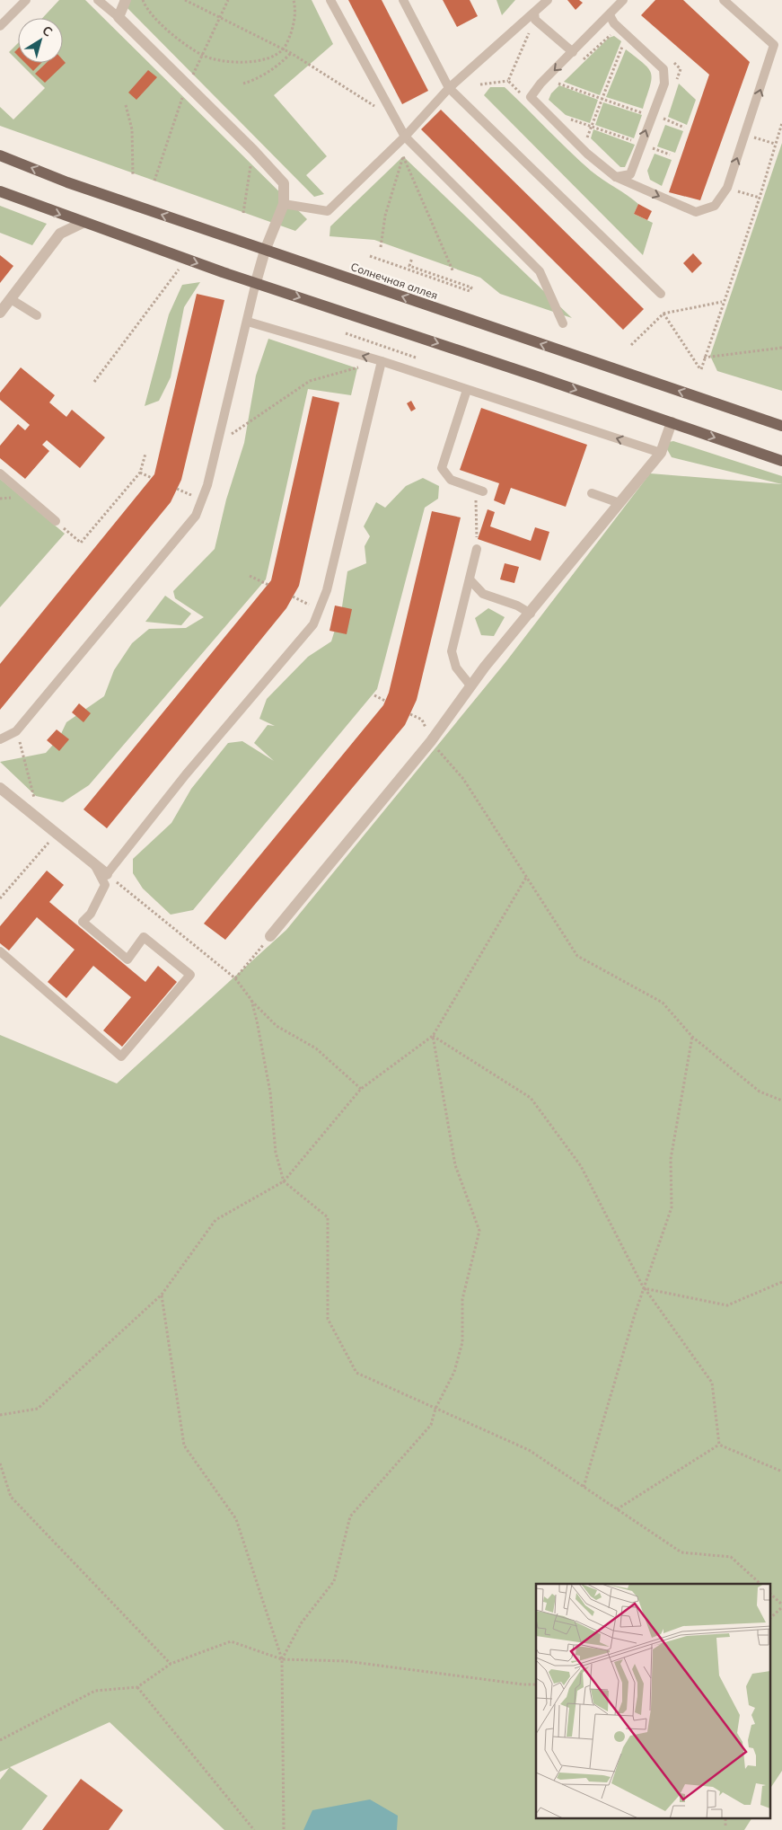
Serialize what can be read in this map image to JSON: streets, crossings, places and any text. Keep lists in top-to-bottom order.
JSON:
{
  "streets": {
    "main road": ["Солнечная аллея"]
  },
  "north": "top right"
}
